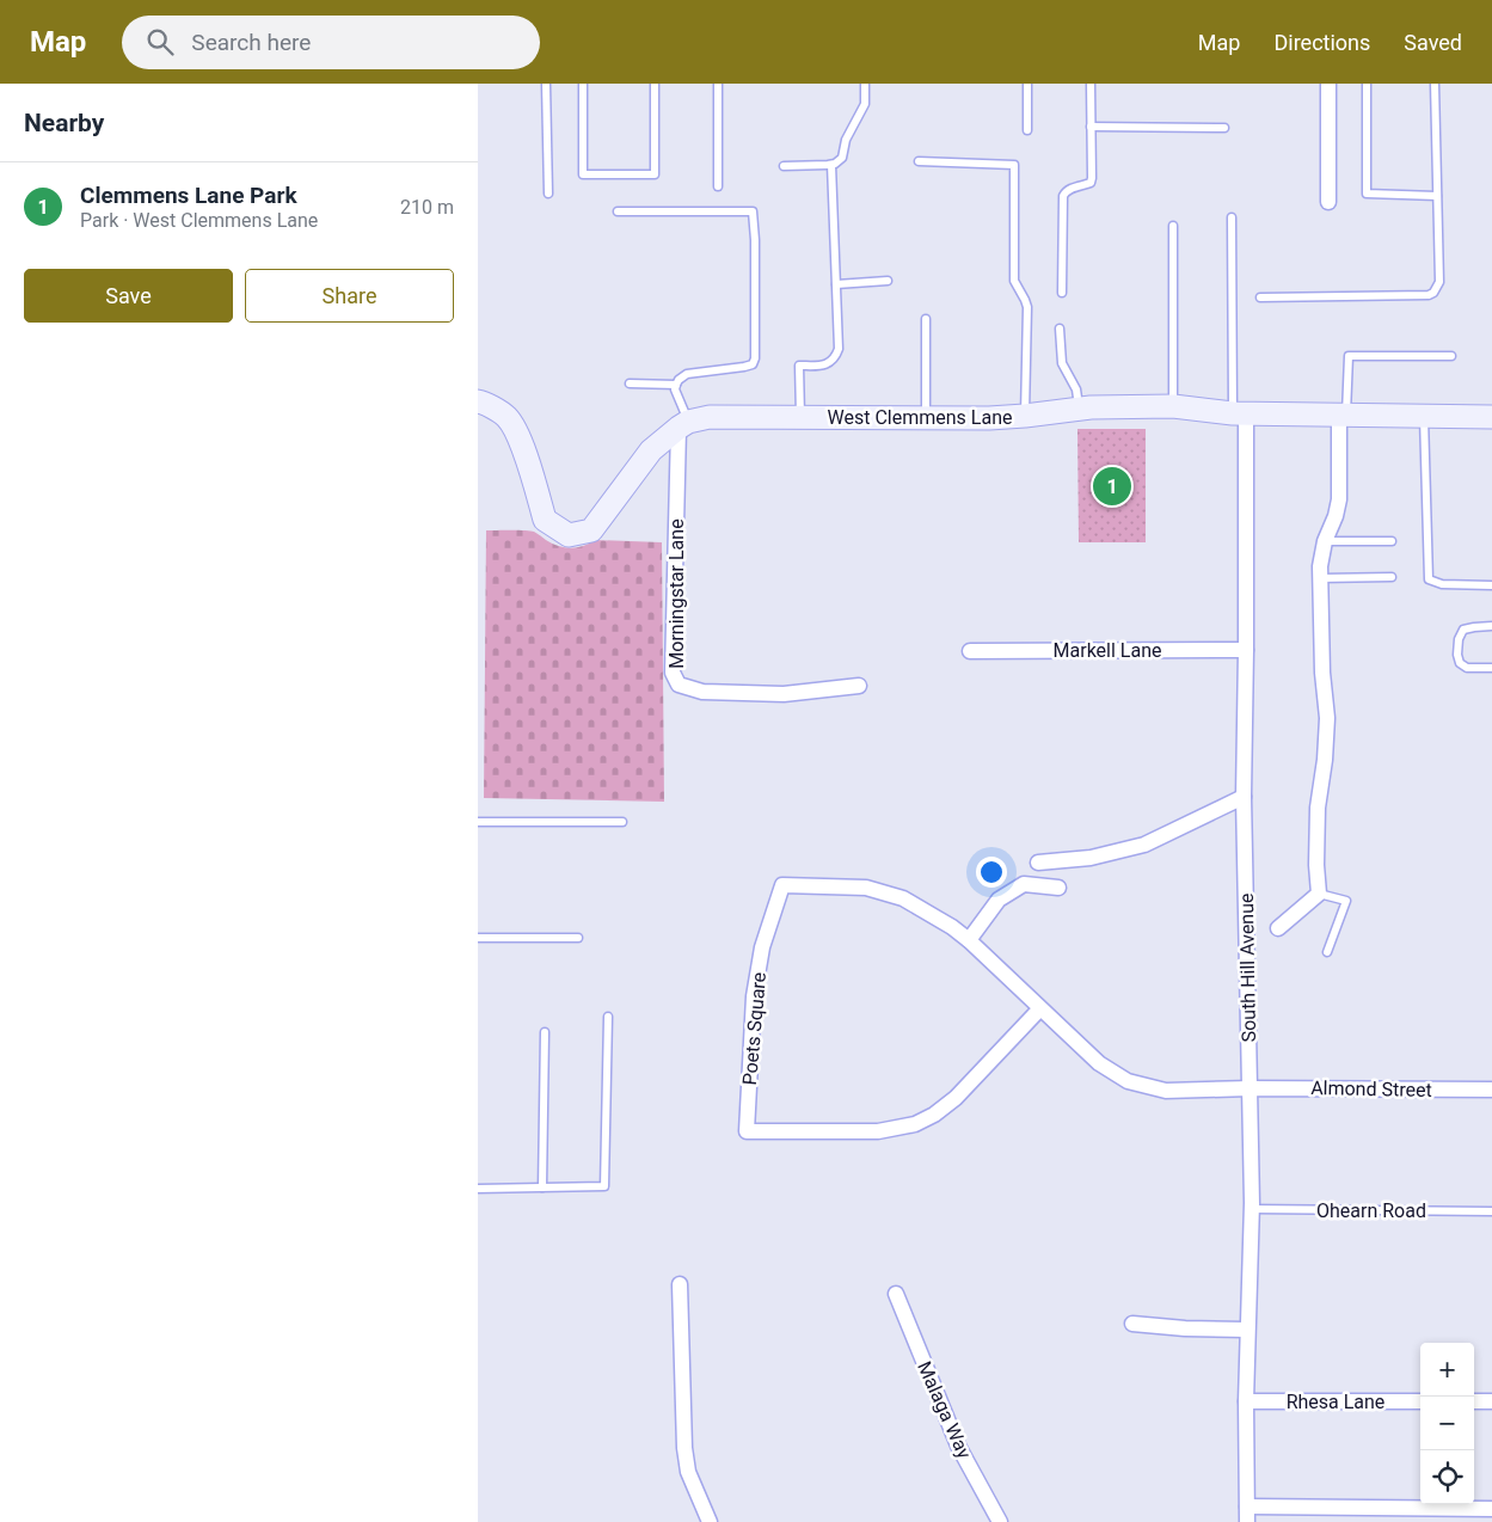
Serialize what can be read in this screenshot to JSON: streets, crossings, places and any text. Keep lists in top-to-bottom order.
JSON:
{
  "streets": {
    "street": [
      "West Clemmens Lane",
      "Morningstar Lane",
      "Markell Lane",
      "South Hill Avenue",
      "Poets Square",
      "Almond Street",
      "Rhesa Lane",
      "Malaga Way"
    ],
    "lane": ["Ohearn Road"]
  },
  "crossings": [
    ["West Clemmens Lane", "Morningstar Lane"],
    ["West Clemmens Lane", "South Hill Avenue"],
    ["Markell Lane", "South Hill Avenue"],
    ["South Hill Avenue", "Poets Square"],
    ["South Hill Avenue", "Almond Street"],
    ["South Hill Avenue", "Ohearn Road"],
    ["South Hill Avenue", "Rhesa Lane"],
    ["Poets Square", "Almond Street"]
  ],
  "page": {
    "header": "Map",
    "search": "Search here",
    "nav": ["Map", "Directions", "Saved"],
    "heading": "Nearby",
    "list": [
      {
        "mark": "1",
        "name": "Clemmens Lane Park",
        "note": "Park · West Clemmens Lane",
        "value": "210 m"
      }
    ],
    "buttons": ["Save", "Share"],
    "pins": "1",
    "map_buttons": ["+", "−"]
  }
}
